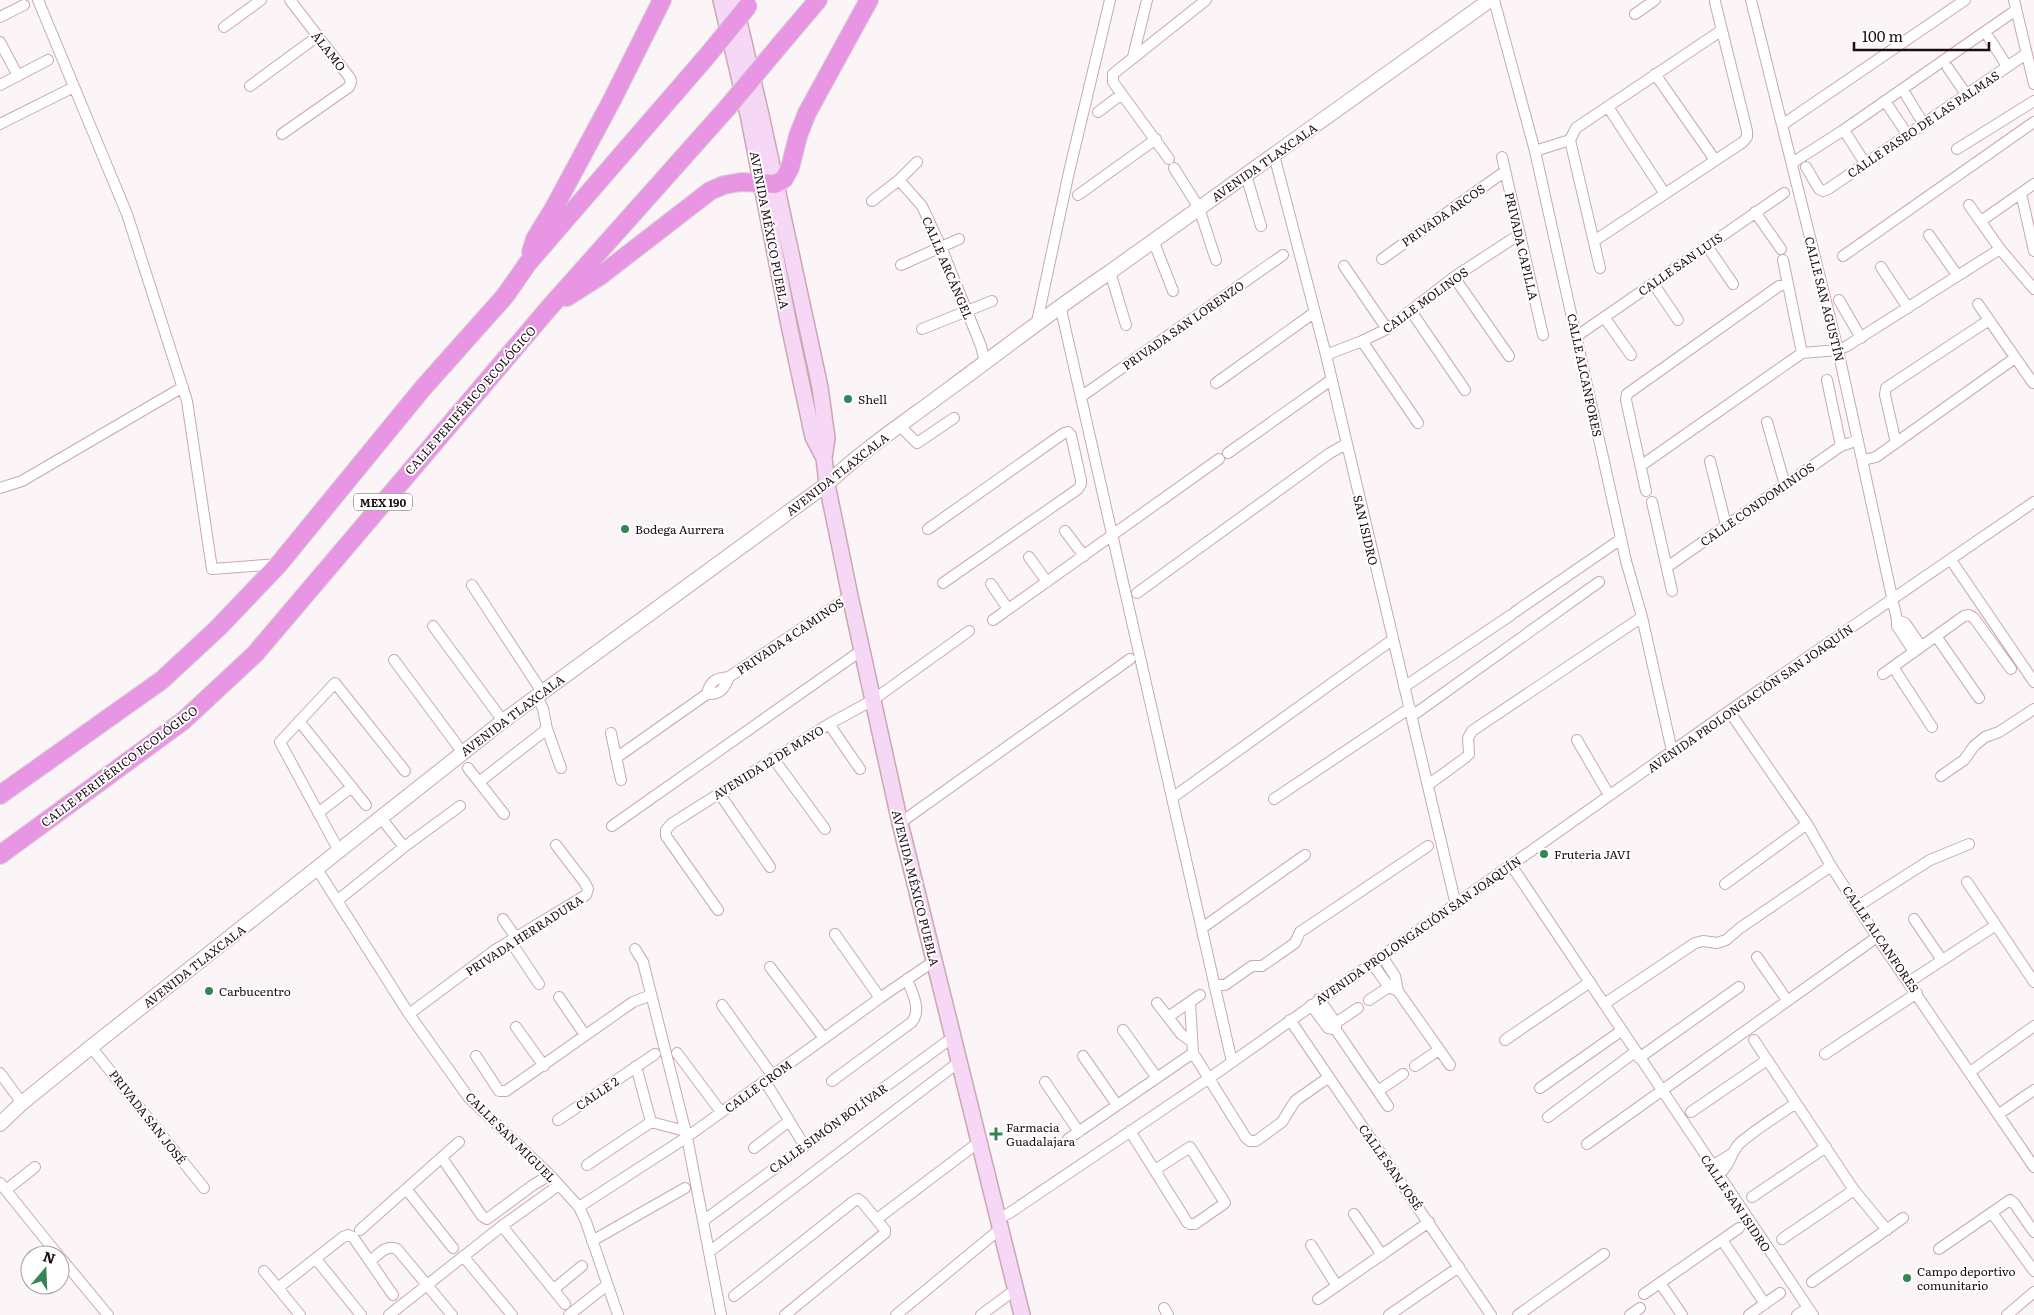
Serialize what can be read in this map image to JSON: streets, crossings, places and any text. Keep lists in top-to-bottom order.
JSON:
{
  "streets": {
    "highway": ["CALLE PERIFÉRICO ECOLÓGICO", "MEX 190"],
    "main road": ["AVENIDA MÉXICO PUEBLA"],
    "street": [
      "ÁLAMO",
      "CALLE PASEO DE LAS PALMAS",
      "AVENIDA TLAXCALA",
      "PRIVADA ARCOS",
      "PRIVADA CAPILLA",
      "CALLE SAN LUIS",
      "CALLE ARCÁNGEL",
      "CALLE SAN AGUSTÍN",
      "CALLE MOLINOS",
      "PRIVADA SAN LORENZO",
      "CALLE ALCANFORES",
      "CALLE CONDOMINIOS",
      "SAN ISIDRO",
      "PRIVADA 4 CAMINOS",
      "AVENIDA PROLONGACIÓN SAN JOAQUÍN",
      "AVENIDA 12 DE MAYO",
      "PRIVADA HERRADURA",
      "CALLE CROM",
      "CALLE 2",
      "PRIVADA SAN JOSÉ",
      "CALLE SIMÓN BOLÍVAR",
      "CALLE SAN MIGUEL",
      "CALLE SAN JOSÉ",
      "CALLE SAN ISIDRO"
    ]
  },
  "crossings": [
    ["AVENIDA TLAXCALA", "AVENIDA MÉXICO PUEBLA"],
    ["AVENIDA TLAXCALA", "CALLE ARCÁNGEL"],
    ["AVENIDA TLAXCALA", "SAN ISIDRO"],
    ["AVENIDA TLAXCALA", "PRIVADA SAN JOSÉ"],
    ["AVENIDA TLAXCALA", "CALLE SAN MIGUEL"],
    ["PRIVADA ARCOS", "PRIVADA CAPILLA"],
    ["AVENIDA MÉXICO PUEBLA", "MEX 190"],
    ["AVENIDA MÉXICO PUEBLA", "PRIVADA 4 CAMINOS"],
    ["AVENIDA MÉXICO PUEBLA", "AVENIDA PROLONGACIÓN SAN JOAQUÍN"],
    ["AVENIDA MÉXICO PUEBLA", "AVENIDA 12 DE MAYO"],
    ["AVENIDA MÉXICO PUEBLA", "CALLE CROM"],
    ["AVENIDA MÉXICO PUEBLA", "CALLE SIMÓN BOLÍVAR"],
    ["PRIVADA CAPILLA", "CALLE MOLINOS"],
    ["CALLE SAN LUIS", "CALLE ALCANFORES"],
    ["CALLE SAN AGUSTÍN", "CALLE CONDOMINIOS"],
    ["CALLE SAN AGUSTÍN", "AVENIDA PROLONGACIÓN SAN JOAQUÍN"],
    ["CALLE MOLINOS", "SAN ISIDRO"],
    ["CALLE ALCANFORES", "AVENIDA PROLONGACIÓN SAN JOAQUÍN"],
    ["SAN ISIDRO", "AVENIDA PROLONGACIÓN SAN JOAQUÍN"],
    ["AVENIDA PROLONGACIÓN SAN JOAQUÍN", "CALLE SAN JOSÉ"],
    ["AVENIDA PROLONGACIÓN SAN JOAQUÍN", "CALLE SAN ISIDRO"],
    ["PRIVADA HERRADURA", "CALLE SAN MIGUEL"],
    ["CALLE CROM", "CALLE SAN MIGUEL"]
  ],
  "places": {
    "other": [
      "Shell",
      "Bodega Aurrera",
      "Fruteria JAVI",
      "Carbucentro",
      "Campo deportivo comunitario"
    ],
    "health": ["Farmacia Guadalajara"]
  },
  "scale_bar": "100 m",
  "north": "top"
}
